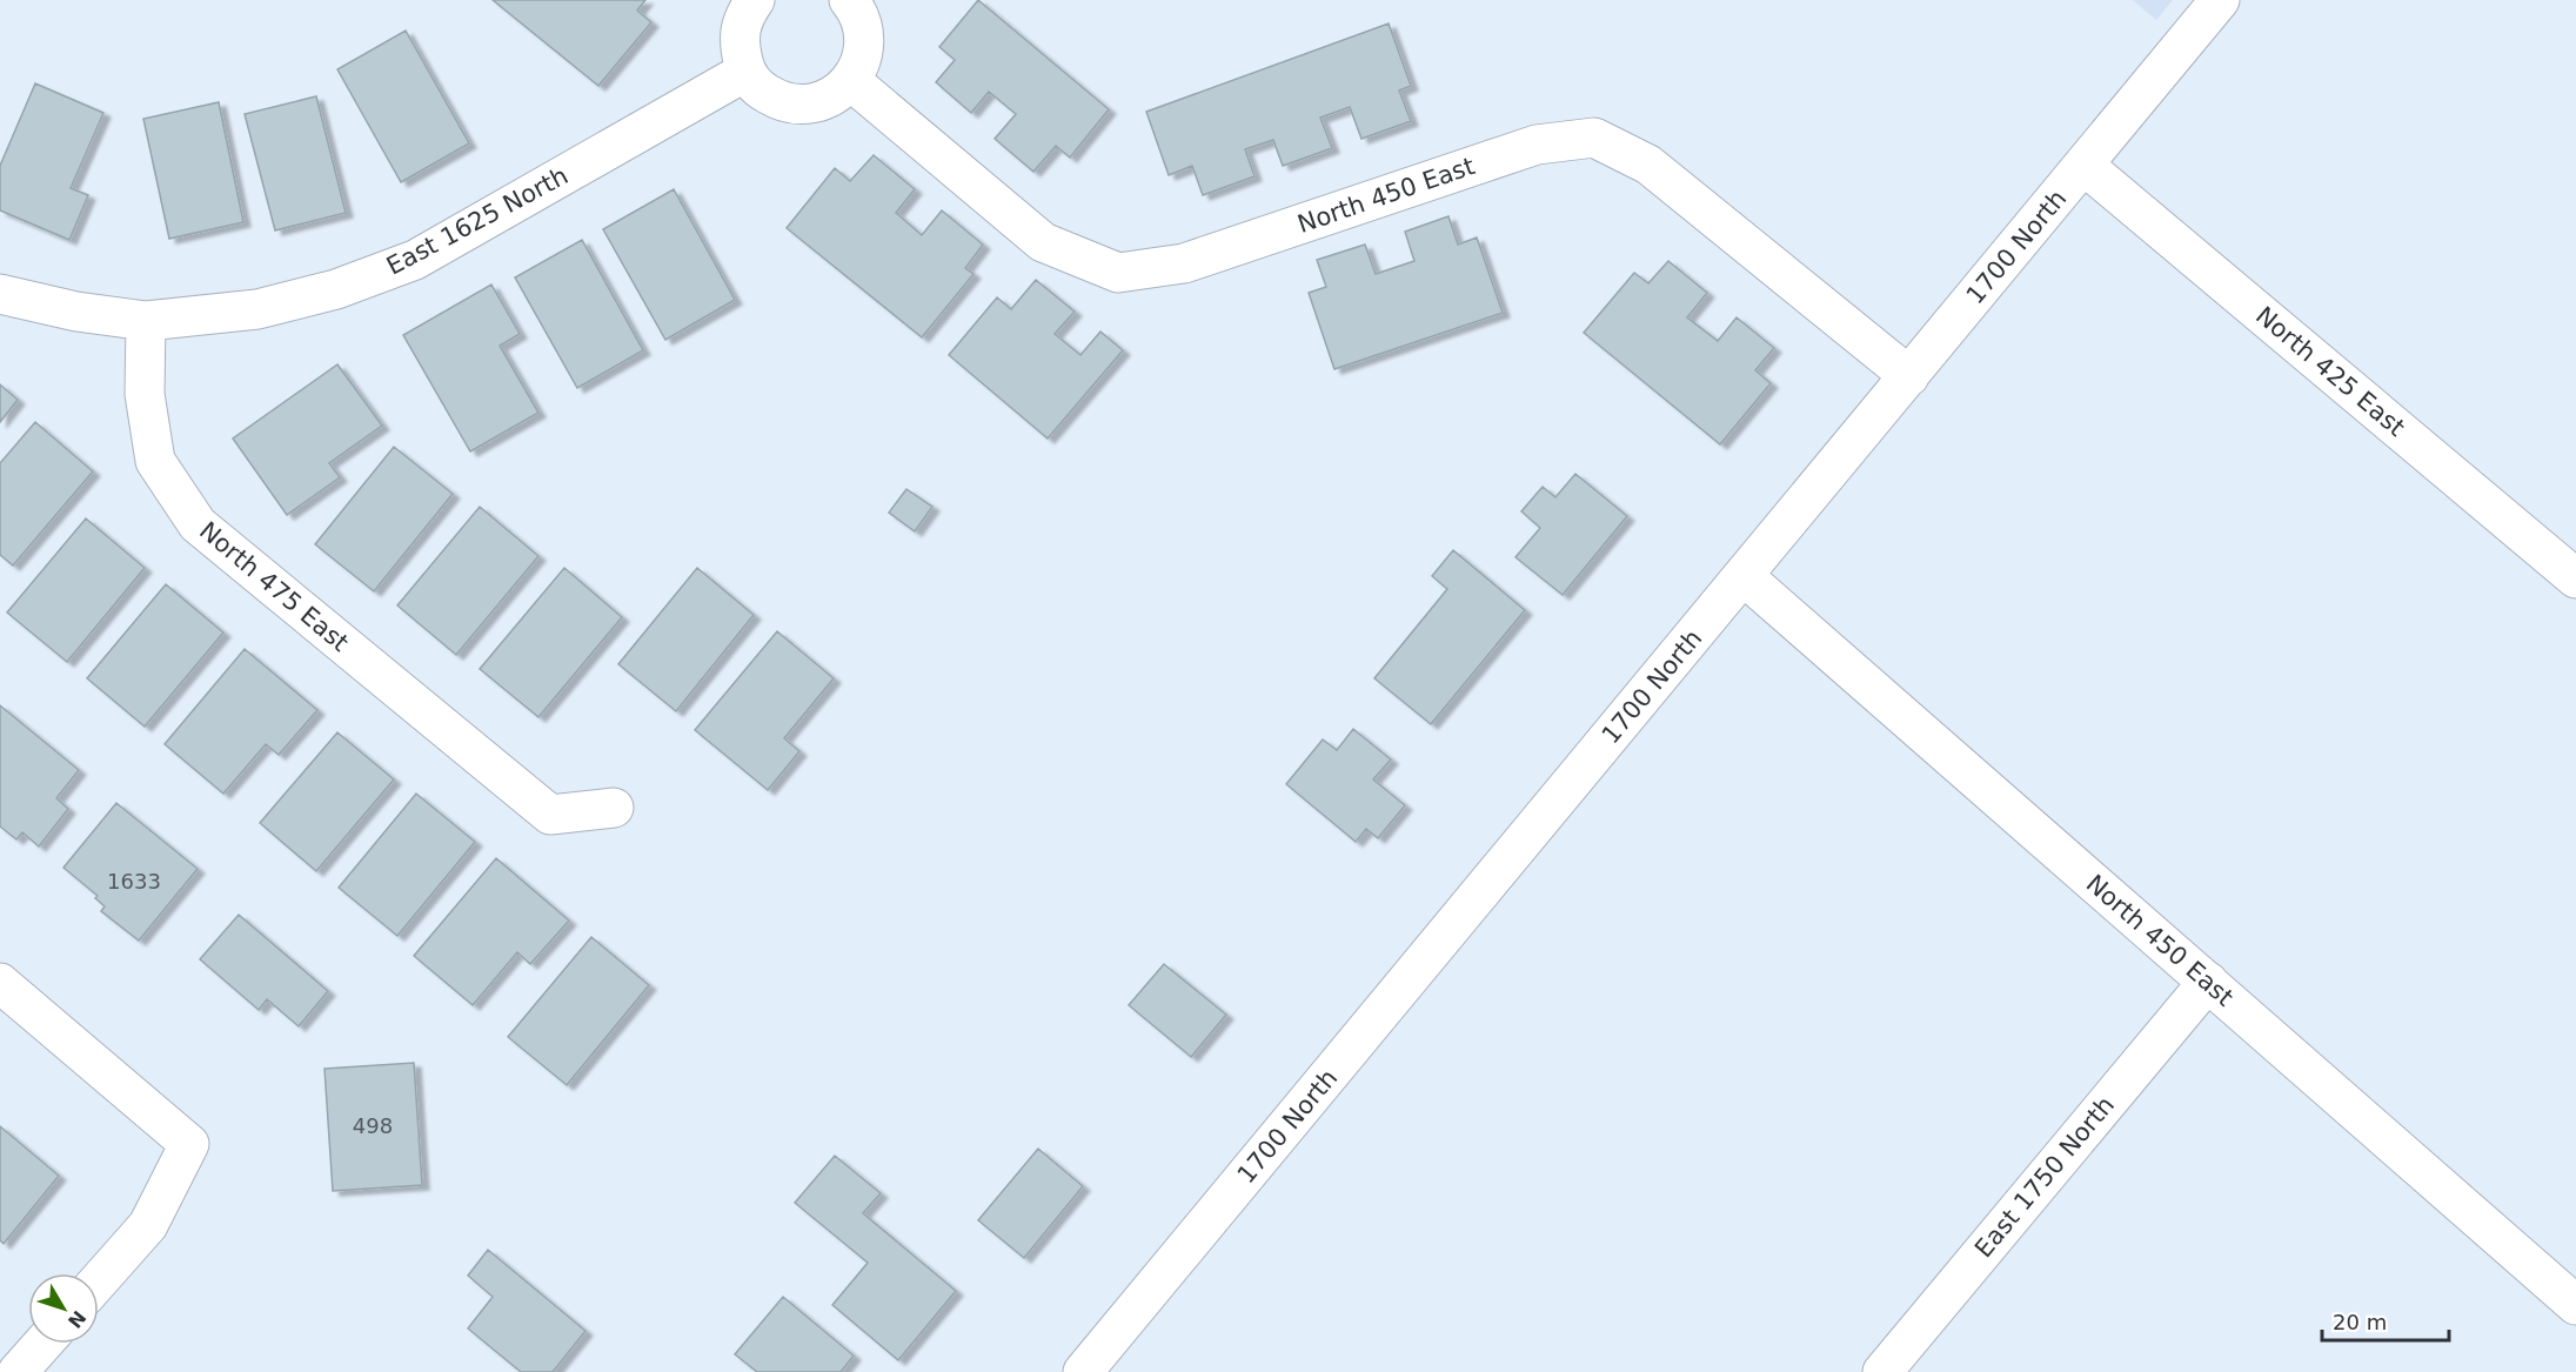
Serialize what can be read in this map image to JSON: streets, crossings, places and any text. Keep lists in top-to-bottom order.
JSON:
{
  "streets": {
    "street": [
      "North 450 East",
      "East 1625 North",
      "1700 North",
      "North 425 East",
      "North 475 East",
      "East 1750 North"
    ]
  },
  "crossings": [
    ["North 450 East", "1700 North"],
    ["North 450 East", "East 1750 North"],
    ["East 1625 North", "North 475 East"],
    ["1700 North", "North 425 East"]
  ],
  "house_numbers": ["1633", "498"],
  "scale_bar": "20 m",
  "north": "bottom right"
}
